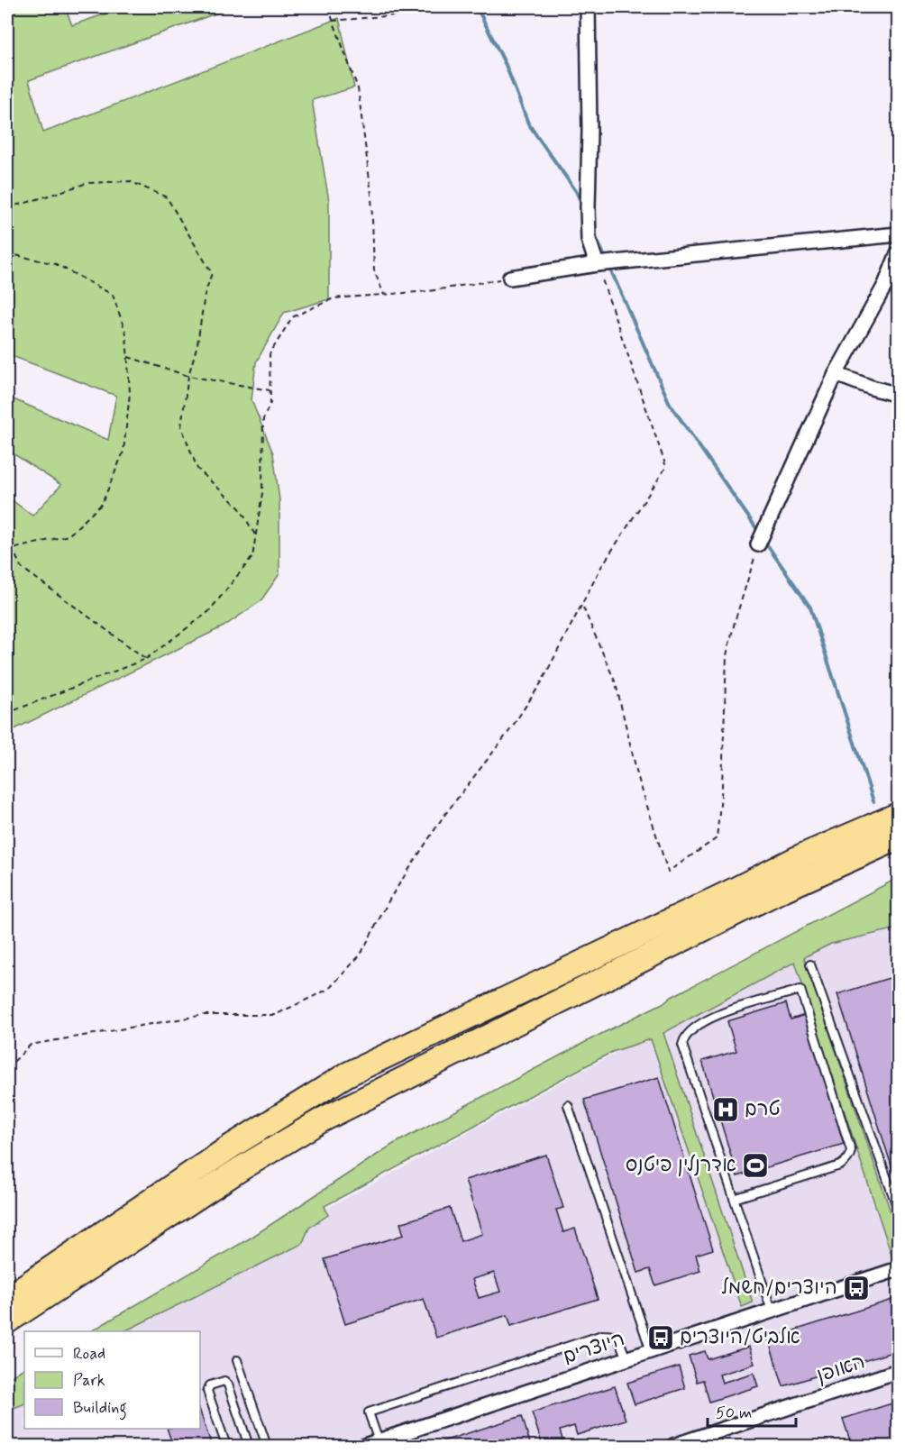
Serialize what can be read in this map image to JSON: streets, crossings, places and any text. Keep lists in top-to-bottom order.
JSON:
{
  "streets": {
    "street": ["היוצרים", "האופן"]
  },
  "places": {
    "hospital": ["טרם"],
    "sports": ["אדרנלין פיטנס"],
    "bus stop": ["היוצרים/חשמל", "אלביט/היוצרים"]
  },
  "legend": ["Road", "Park", "Building"],
  "scale_bar": "50 m"
}
